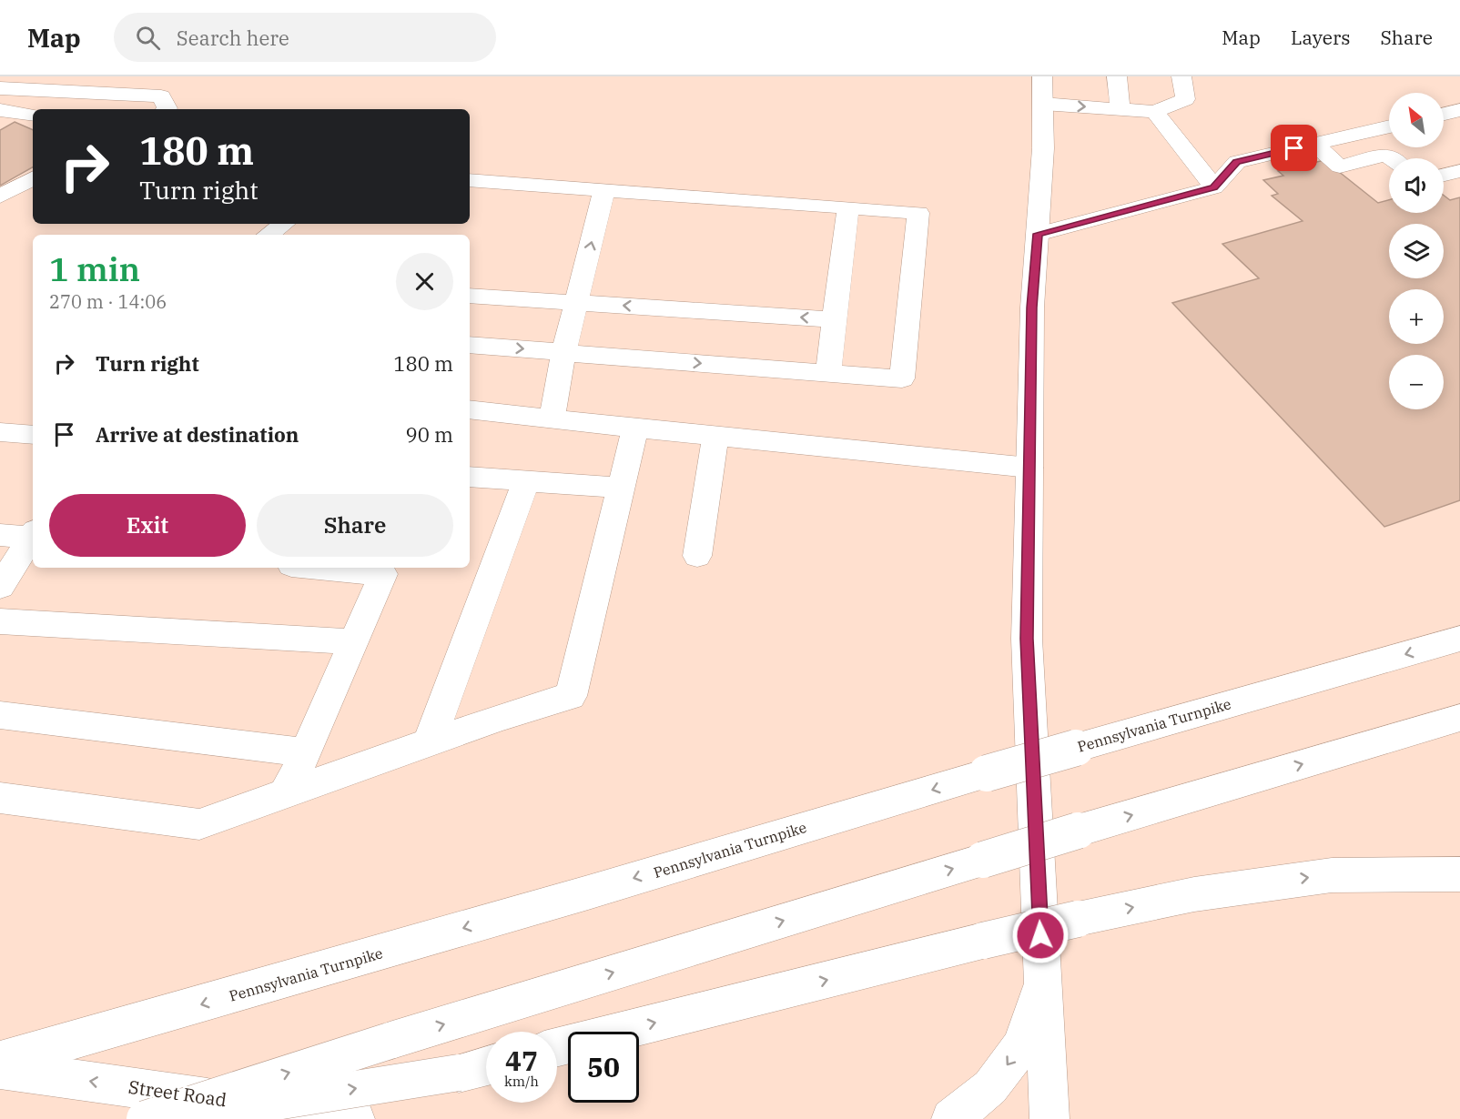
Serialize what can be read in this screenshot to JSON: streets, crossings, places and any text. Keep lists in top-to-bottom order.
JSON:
{
  "streets": {
    "main road": ["Pennsylvania Turnpike", "Street Road"]
  },
  "north": "top left",
  "page": {
    "header": "Map",
    "search": "Search here",
    "nav": ["Map", "Layers", "Share"],
    "map_buttons": ["+", "−"],
    "turn": ["180 m", "Turn right"],
    "heading": ["1 min", "270 m · 14:06"],
    "list": [
      {
        "name": "Turn right",
        "value": "180 m"
      },
      {
        "name": "Arrive at destination",
        "value": "90 m"
      }
    ],
    "buttons": ["Exit", "Share"],
    "speed": "47 km/h",
    "limit": "50"
  }
}
